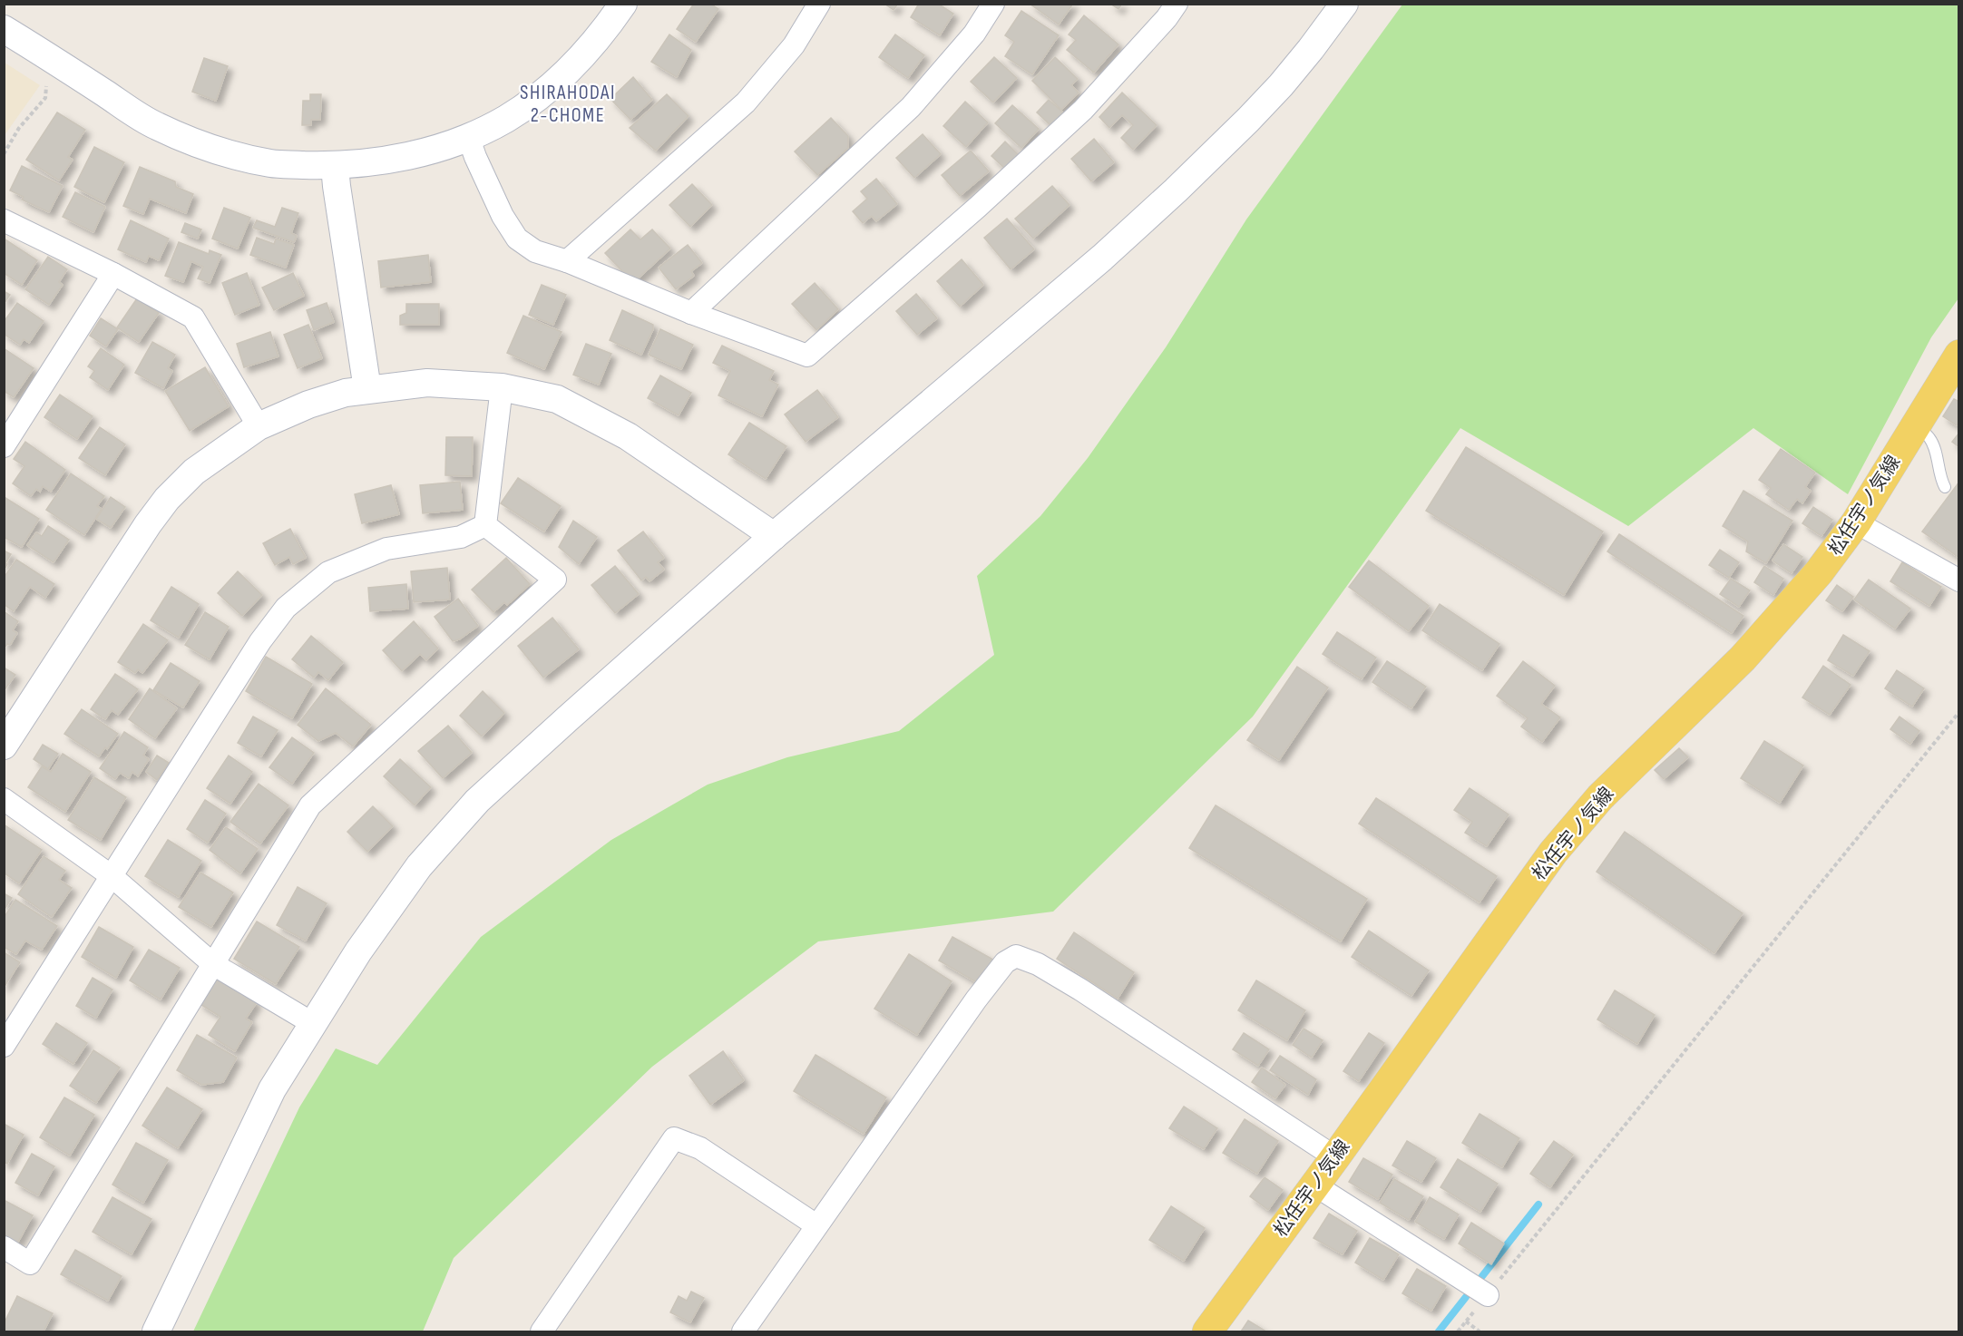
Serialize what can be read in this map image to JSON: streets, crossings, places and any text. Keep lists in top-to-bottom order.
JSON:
{
  "streets": {
    "main road": ["松任宇ノ気線"]
  },
  "districts": ["SHIRAHODAI 2-CHOME"]
}
